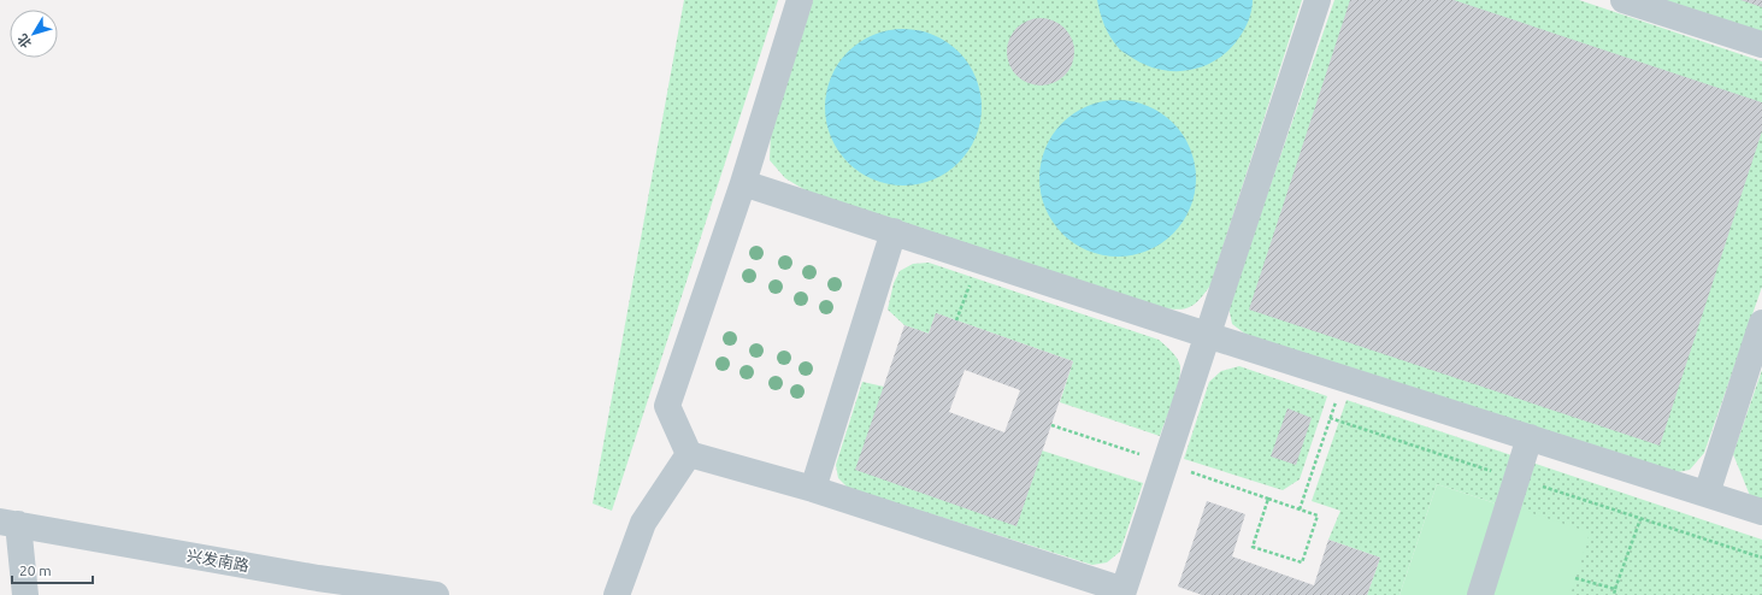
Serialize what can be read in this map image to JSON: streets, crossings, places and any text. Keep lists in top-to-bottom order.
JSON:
{
  "streets": {
    "street": ["兴发南路"]
  },
  "scale_bar": "20 m",
  "north": "bottom left"
}
